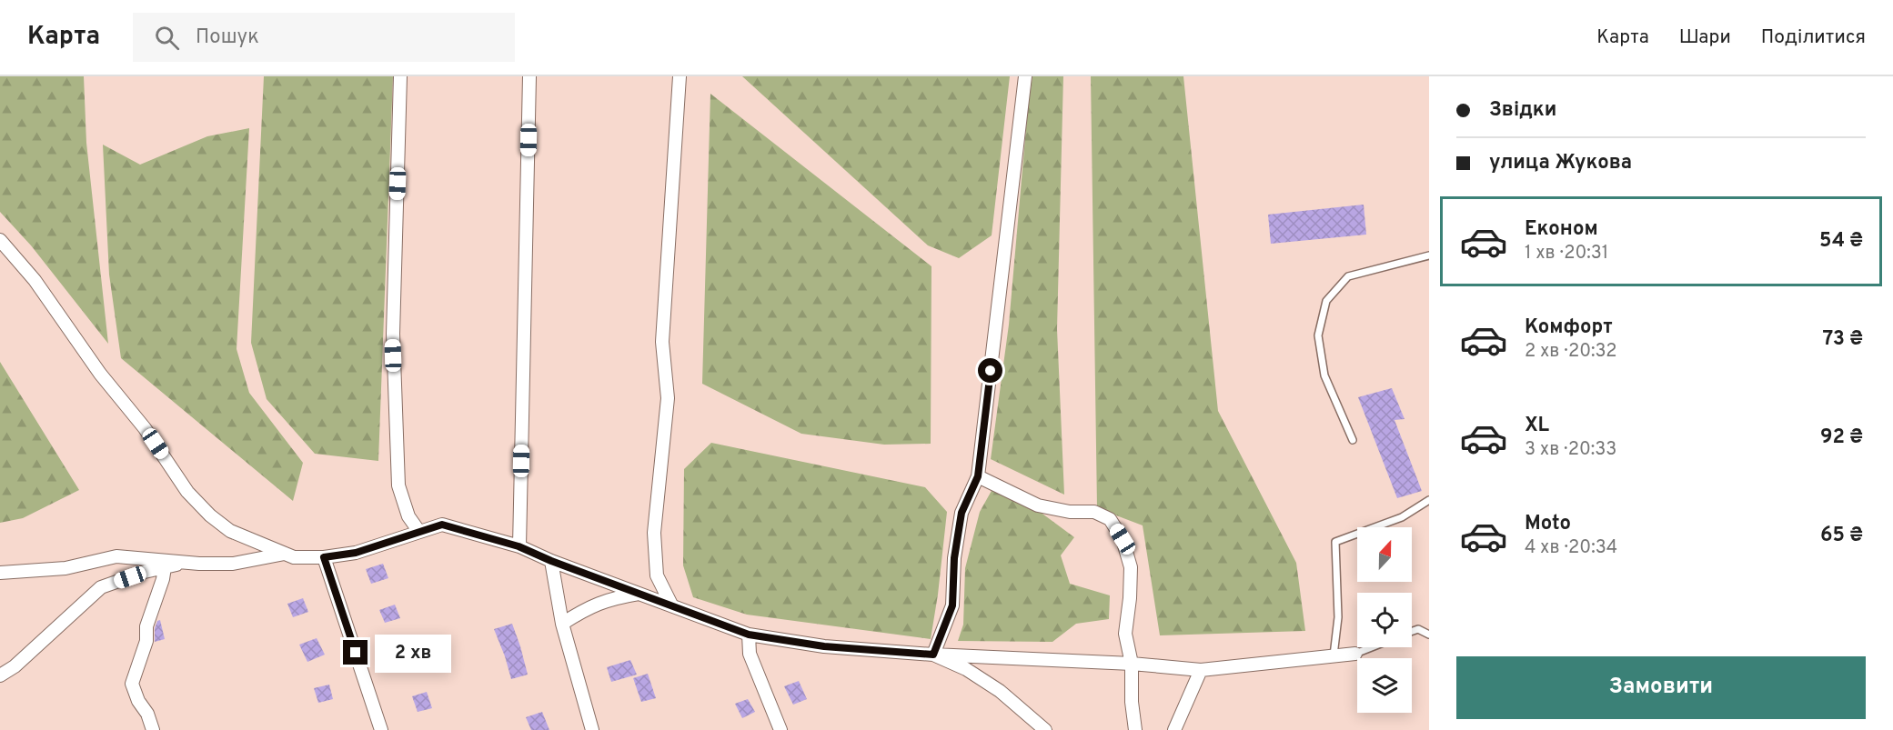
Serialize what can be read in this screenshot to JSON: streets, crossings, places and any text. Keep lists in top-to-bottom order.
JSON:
{
  "north": "top",
  "page": {
    "header": "Карта",
    "search": "Пошук",
    "nav": ["Карта", "Шари", "Поділитися"],
    "banner": ["Звідки", "улица Жукова"],
    "list": [
      {
        "name": "Економ",
        "note": "1 хв · 20:31",
        "value": "54 ₴"
      },
      {
        "name": "Комфорт",
        "note": "2 хв · 20:32",
        "value": "73 ₴"
      },
      {
        "name": "XL",
        "note": "3 хв · 20:33",
        "value": "92 ₴"
      },
      {
        "name": "Moto",
        "note": "4 хв · 20:34",
        "value": "65 ₴"
      }
    ],
    "bubble": "2 хв",
    "buttons": "Замовити"
  }
}
